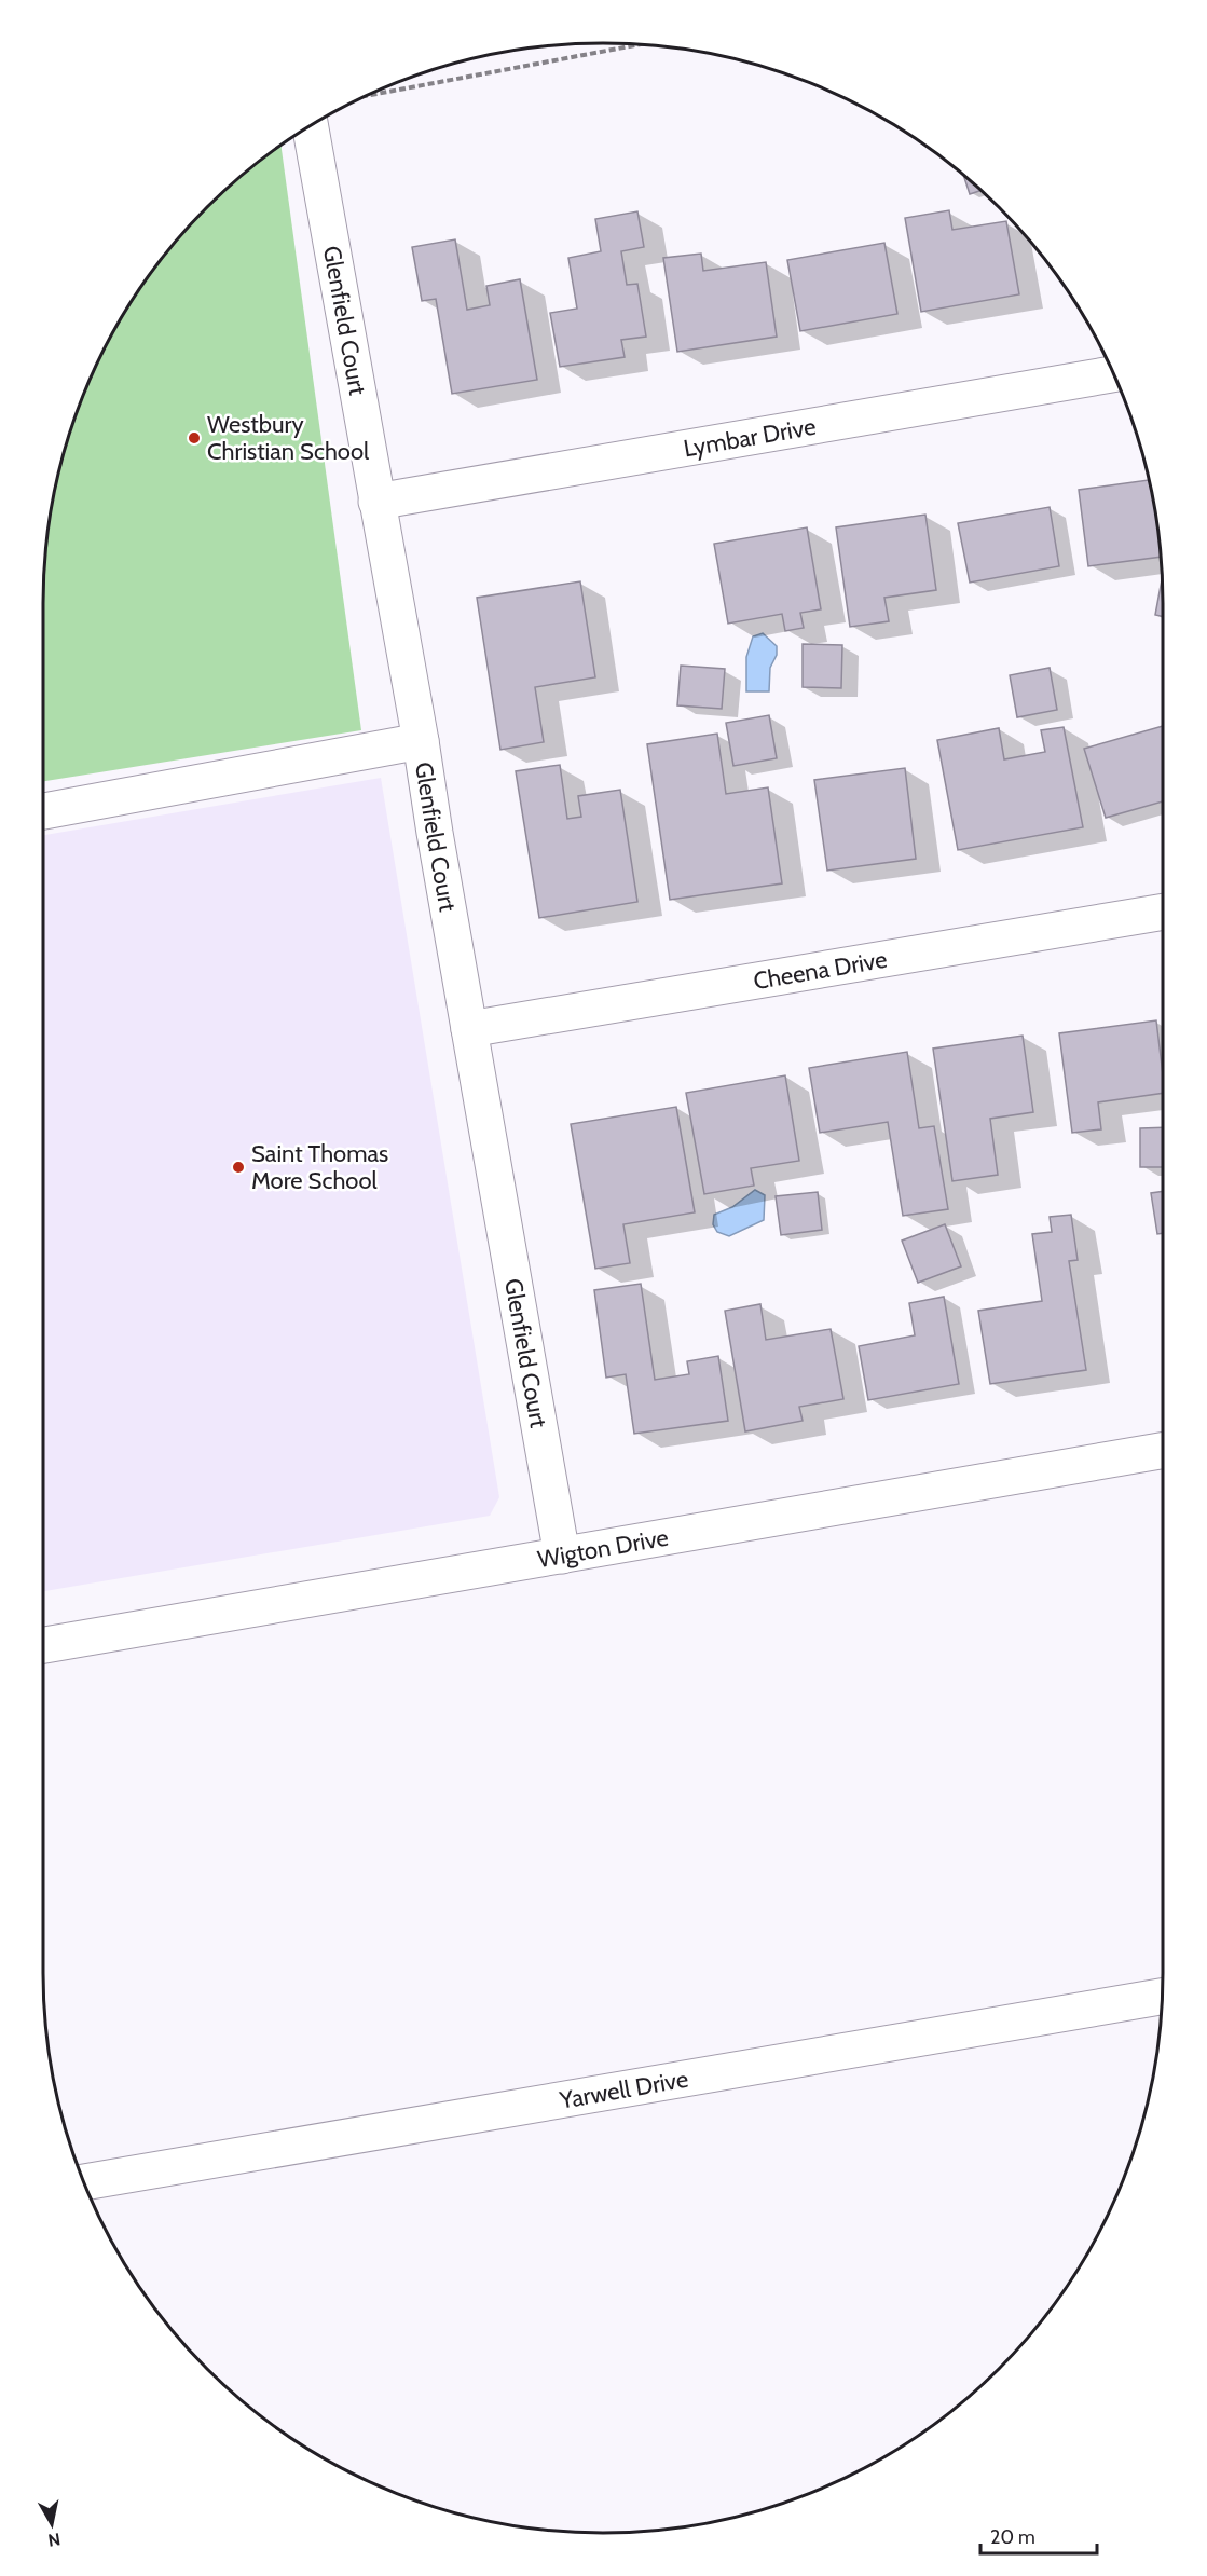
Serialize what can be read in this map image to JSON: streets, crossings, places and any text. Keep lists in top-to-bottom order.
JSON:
{
  "streets": {
    "street": [
      "Glenfield Court",
      "Lymbar Drive",
      "Cheena Drive",
      "Wigton Drive",
      "Yarwell Drive"
    ]
  },
  "crossings": [
    ["Glenfield Court", "Lymbar Drive"],
    ["Glenfield Court", "Cheena Drive"],
    ["Glenfield Court", "Wigton Drive"]
  ],
  "places": ["Westbury Christian School", "Saint Thomas More School"],
  "scale_bar": "20 m",
  "north": "bottom"
}
